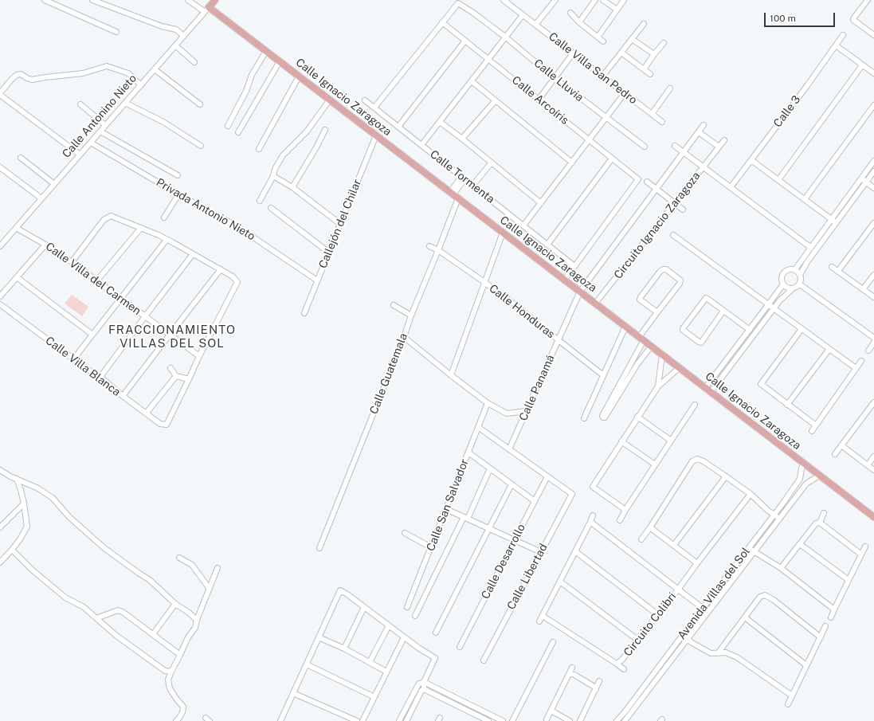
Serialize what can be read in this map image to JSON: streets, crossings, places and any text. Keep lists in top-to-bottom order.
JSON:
{
  "streets": {
    "main road": ["Calle Ignacio Zaragoza", "Calle Antonino Nieto"],
    "street": [
      "Calle Villa San Pedro",
      "Calle Lluvia",
      "Calle Arcoíris",
      "Calle 3",
      "Calle Tormenta",
      "Privada Antonio Nieto",
      "Callejón del Chilar",
      "Circuito Ignacio Zaragoza",
      "Calle Villa del Carmen",
      "Calle Honduras",
      "Calle Villa Blanca",
      "Calle Guatemala",
      "Calle Panamá",
      "Calle San Salvador",
      "Calle Desarrollo",
      "Calle Libertad",
      "Avenida Villas del Sol",
      "Circuito Colibri"
    ]
  },
  "crossings": [
    ["Calle Lluvia", "Calle Arcoíris"],
    ["Calle Ignacio Zaragoza", "Calle Antonino Nieto"],
    ["Calle Ignacio Zaragoza", "Callejón del Chilar"],
    ["Calle Ignacio Zaragoza", "Circuito Ignacio Zaragoza"],
    ["Calle Ignacio Zaragoza", "Calle Guatemala"],
    ["Calle Ignacio Zaragoza", "Calle Panamá"],
    ["Calle Ignacio Zaragoza", "Avenida Villas del Sol"],
    ["Calle Arcoíris", "Calle Tormenta"],
    ["Calle Antonino Nieto", "Privada Antonio Nieto"],
    ["Calle Antonino Nieto", "Calle Villa del Carmen"],
    ["Calle Tormenta", "Calle Guatemala"],
    ["Privada Antonio Nieto", "Callejón del Chilar"],
    ["Circuito Ignacio Zaragoza", "Calle Panamá"],
    ["Calle Honduras", "Calle Guatemala"],
    ["Calle Honduras", "Calle Panamá"],
    ["Calle Desarrollo", "Calle Libertad"],
    ["Avenida Villas del Sol", "Circuito Colibri"]
  ],
  "districts": ["FRACCIONAMIENTO VILLAS DEL SOL"],
  "scale_bar": "100 m"
}
